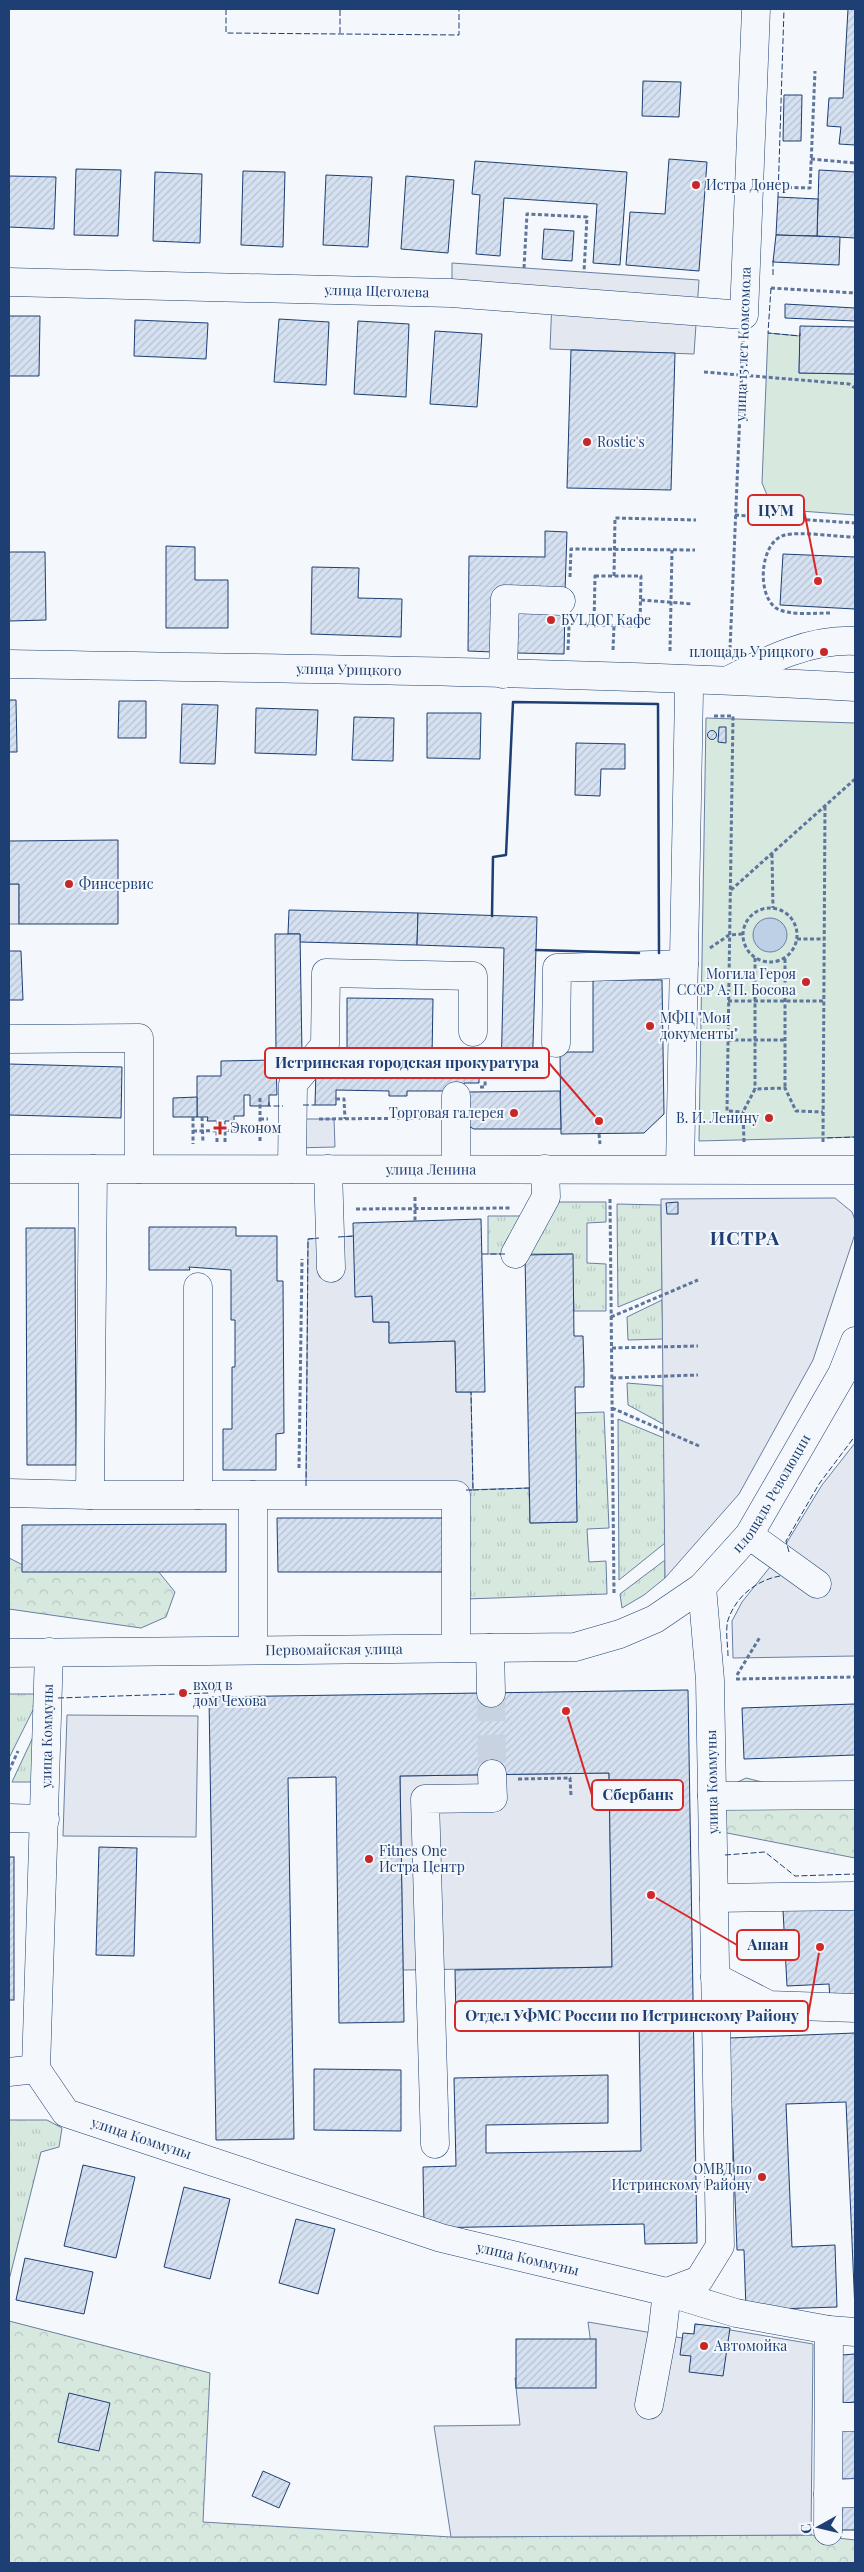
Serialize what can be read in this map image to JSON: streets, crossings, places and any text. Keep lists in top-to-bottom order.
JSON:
{
  "streets": {
    "street": [
      "улица Щеголева",
      "улица 15 лет Комсомола",
      "улица Урицкого",
      "улица Ленина",
      "площадь Революции",
      "Первомайская улица",
      "улица Коммуны"
    ]
  },
  "crossings": [
    ["улица Щеголева", "улица 15 лет Комсомола"],
    ["площадь Революции", "Первомайская улица"],
    ["площадь Революции", "улица Коммуны"],
    ["Первомайская улица", "улица Коммуны"]
  ],
  "districts": ["ИСТРА"],
  "places": {
    "other": [
      "Истра Донер",
      "Rostic's",
      "ЦУМ",
      "БУLДОГ Кафе",
      "площадь Урицкого",
      "Финсервис",
      "Могила Героя СССР А. П. Босова",
      "МФЦ \"Мои документы\"",
      "Торговая галерея",
      "В. И. Ленину",
      "Истринская городская прокуратура",
      "вход в дом Чехова",
      "Сбербанк",
      "Fitnes One Истра Центр",
      "Ашан",
      "Отдел УФМС России по Истринскому Району",
      "ОМВД по Истринскому Району",
      "Автомойка"
    ],
    "health": ["Эконом"]
  },
  "north": "left"
}
